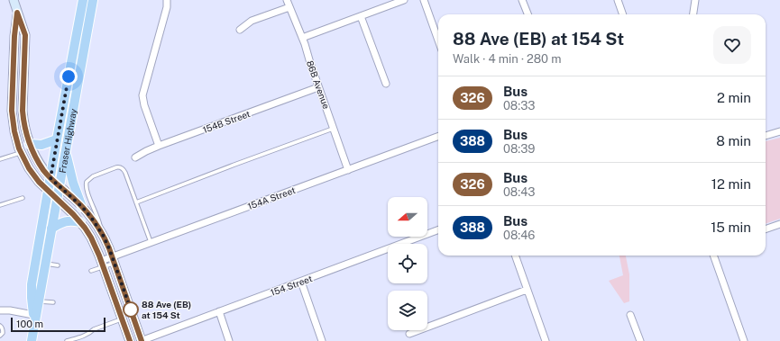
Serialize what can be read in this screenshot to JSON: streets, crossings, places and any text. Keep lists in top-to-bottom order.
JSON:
{
  "streets": {
    "main road": ["Fraser Highway"],
    "street": [
      "86B Avenue",
      "154B Street",
      "154A Street",
      "154 Street"
    ]
  },
  "crossings": [
    ["86B Avenue", "154B Street"],
    ["86B Avenue", "154A Street"]
  ],
  "places": ["88 Ave (EB) at 154 St"],
  "lines": ["bus line 326"],
  "scale_bar": "100 m",
  "north": "left",
  "page": {
    "heading": ["88 Ave (EB) at 154 St", "Walk · 4 min · 280 m"],
    "list": [
      {
        "mark": "326",
        "name": "Bus",
        "note": "08:33",
        "value": "2 min"
      },
      {
        "mark": "388",
        "name": "Bus",
        "note": "08:39",
        "value": "8 min"
      },
      {
        "mark": "326",
        "name": "Bus",
        "note": "08:43",
        "value": "12 min"
      },
      {
        "mark": "388",
        "name": "Bus",
        "note": "08:46",
        "value": "15 min"
      }
    ],
    "scale": "100 m"
  }
}
